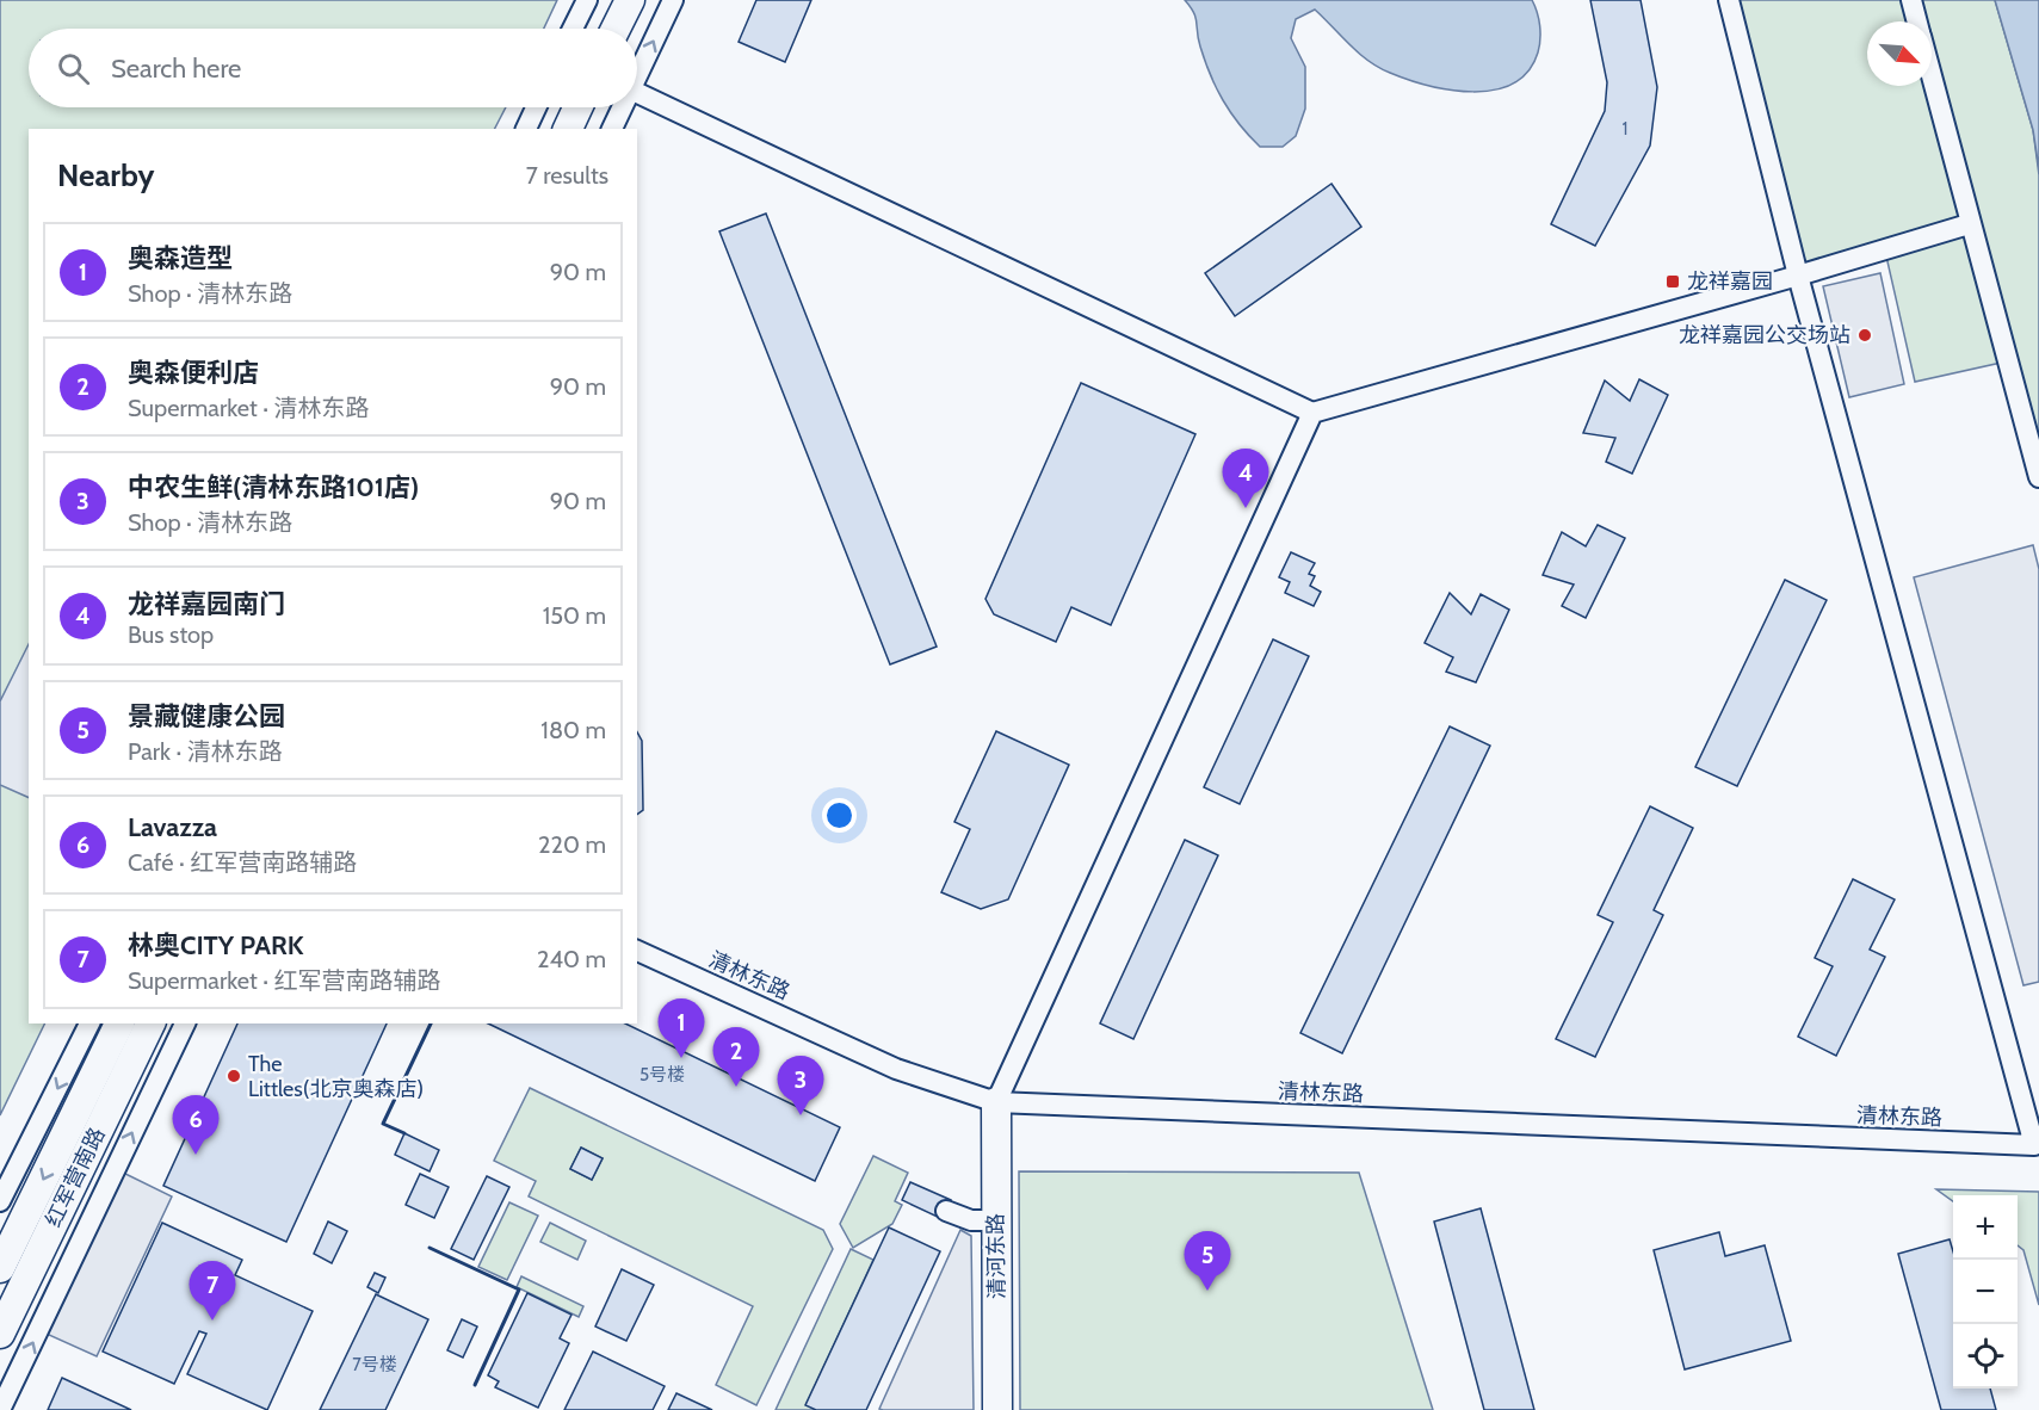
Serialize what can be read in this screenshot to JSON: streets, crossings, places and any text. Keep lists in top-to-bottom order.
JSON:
{
  "streets": {
    "main road": ["红军营南路", "清河东路"],
    "street": ["清林东路"]
  },
  "crossings": [
    ["清林东路", "清河东路"]
  ],
  "places": {
    "transit": ["龙祥嘉园"],
    "other": ["龙祥嘉园公交场站", "The Littles(北京奥森店)"]
  },
  "house_numbers": ["1", "5号楼", "7号楼"],
  "north": "bottom right",
  "page": {
    "search": "Search here",
    "heading": ["Nearby", "7 results"],
    "list": [
      {
        "mark": "1",
        "name": "奥森造型",
        "note": "Shop · 清林东路",
        "value": "90 m"
      },
      {
        "mark": "2",
        "name": "奥森便利店",
        "note": "Supermarket · 清林东路",
        "value": "90 m"
      },
      {
        "mark": "3",
        "name": "中农生鲜(清林东路101店)",
        "note": "Shop · 清林东路",
        "value": "90 m"
      },
      {
        "mark": "4",
        "name": "龙祥嘉园南门",
        "note": "Bus stop",
        "value": "150 m"
      },
      {
        "mark": "5",
        "name": "景藏健康公园",
        "note": "Park · 清林东路",
        "value": "180 m"
      },
      {
        "mark": "6",
        "name": "Lavazza",
        "note": "Café · 红军营南路辅路",
        "value": "220 m"
      },
      {
        "mark": "7",
        "name": "林奥CITY PARK",
        "note": "Supermarket · 红军营南路辅路",
        "value": "240 m"
      }
    ],
    "pins": [
      "4",
      "1",
      "2",
      "3",
      "6",
      "5",
      "7"
    ],
    "map_buttons": ["+", "−"]
  }
}
